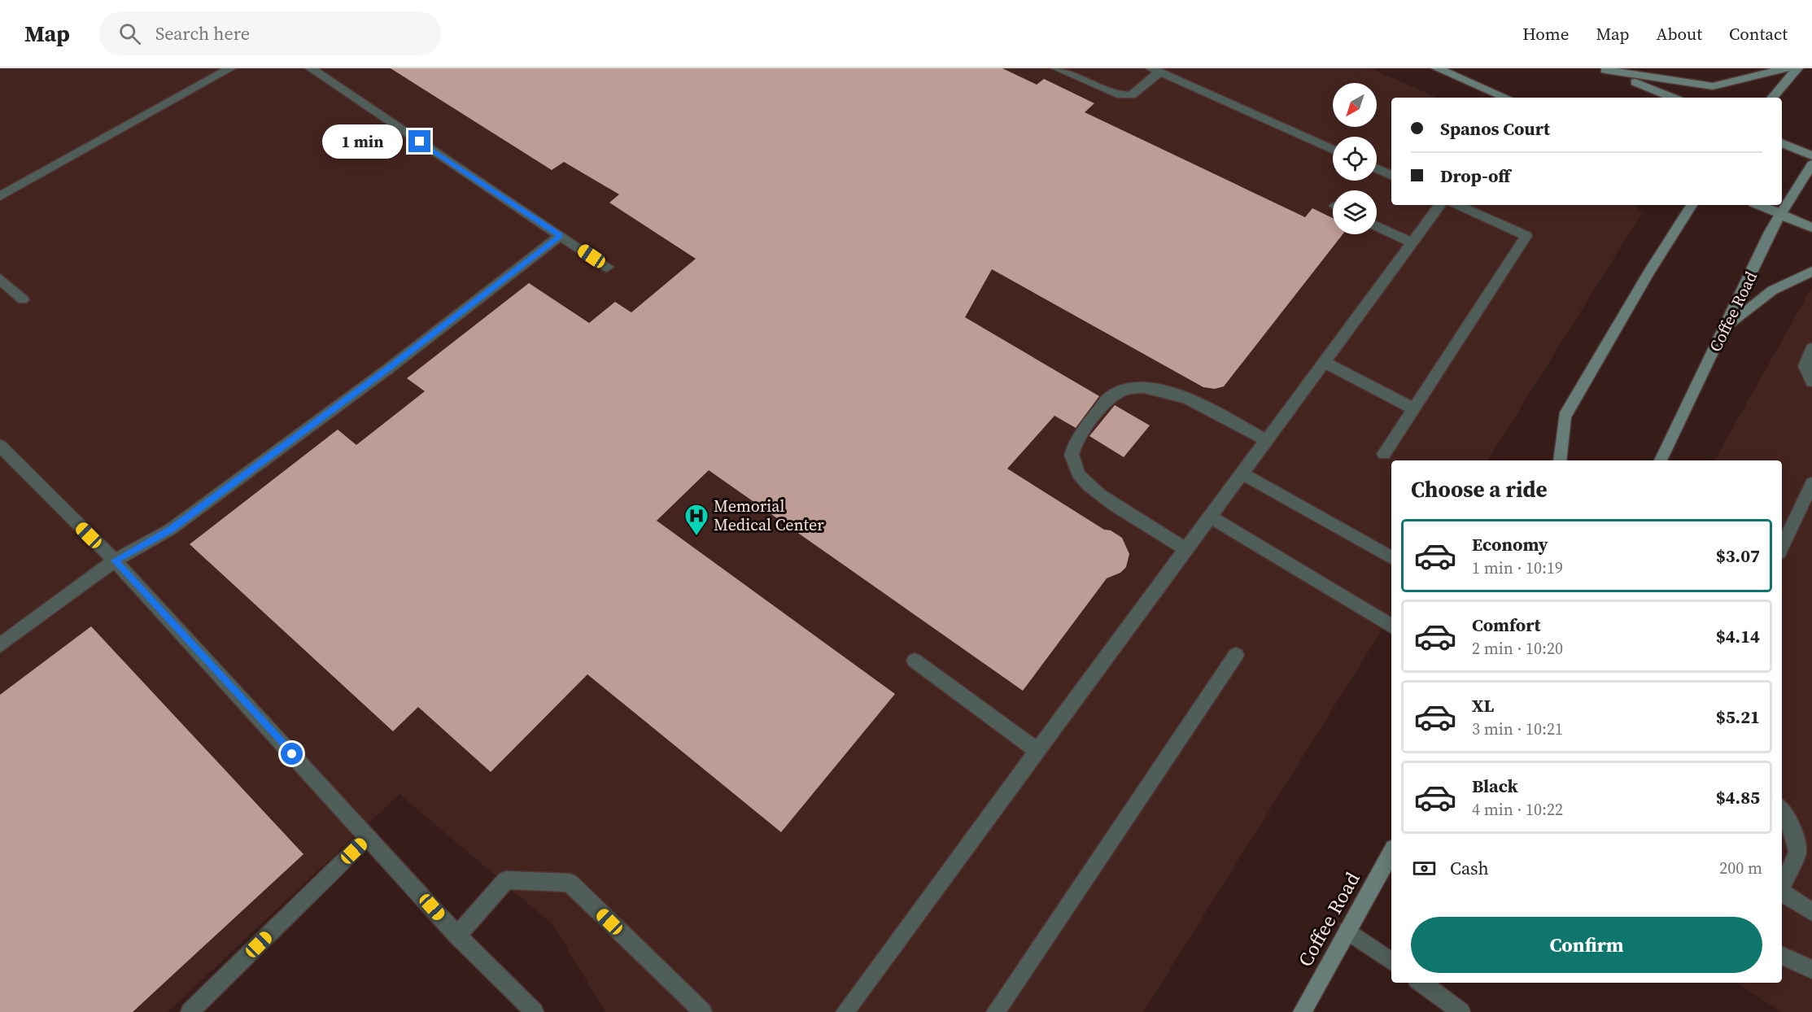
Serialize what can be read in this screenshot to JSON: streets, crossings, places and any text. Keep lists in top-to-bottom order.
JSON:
{
  "streets": {
    "main road": ["Coffee Road"]
  },
  "places": {
    "hospital": ["Memorial Medical Center"]
  },
  "north": "bottom left",
  "page": {
    "header": "Map",
    "search": "Search here",
    "nav": [
      "Home",
      "Map",
      "About",
      "Contact"
    ],
    "banner": ["Spanos Court", "Drop-off"],
    "bubble": "1 min",
    "heading": "Choose a ride",
    "list": [
      {
        "name": "Economy",
        "note": "1 min · 10:19",
        "value": "$3.07"
      },
      {
        "name": "Comfort",
        "note": "2 min · 10:20",
        "value": "$4.14"
      },
      {
        "name": "XL",
        "note": "3 min · 10:21",
        "value": "$5.21"
      },
      {
        "name": "Black",
        "note": "4 min · 10:22",
        "value": "$4.85"
      }
    ],
    "pay": ["Cash", "200 m"],
    "buttons": "Confirm"
  }
}
